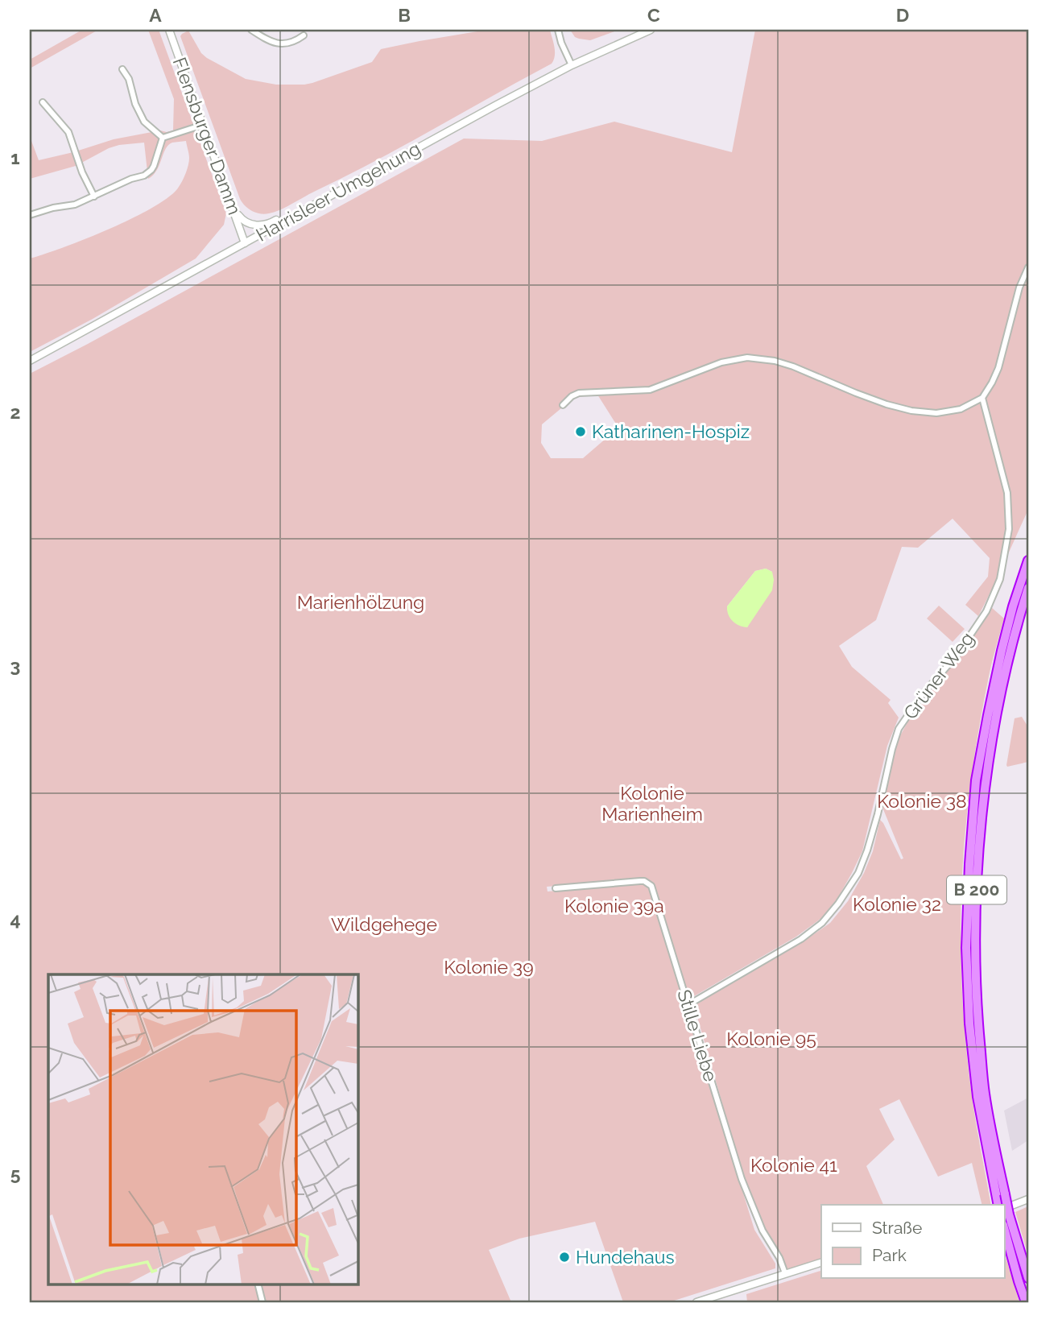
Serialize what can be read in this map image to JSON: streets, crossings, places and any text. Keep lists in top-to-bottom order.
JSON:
{
  "streets": {
    "highway": ["B 200"],
    "main road": ["Flensburger Damm", "Harrisleer Umgehung"],
    "street": ["Grüner Weg", "Stille Liebe"]
  },
  "crossings": [
    ["Flensburger Damm", "Harrisleer Umgehung"],
    ["Grüner Weg", "Stille Liebe"]
  ],
  "parks": [
    "Marienhölzung",
    "Kolonie Marienheim",
    "Kolonie 38",
    "Kolonie 32",
    "Kolonie 39a",
    "Wildgehege",
    "Kolonie 39",
    "Kolonie 95",
    "Kolonie 41"
  ],
  "places": ["Katharinen-Hospiz", "Hundehaus"],
  "legend": ["Straße", "Park"],
  "grid": {
    "columns": [
      "A",
      "B",
      "C",
      "D"
    ],
    "rows": [
      "1",
      "2",
      "3",
      "4",
      "5"
    ]
  }
}
